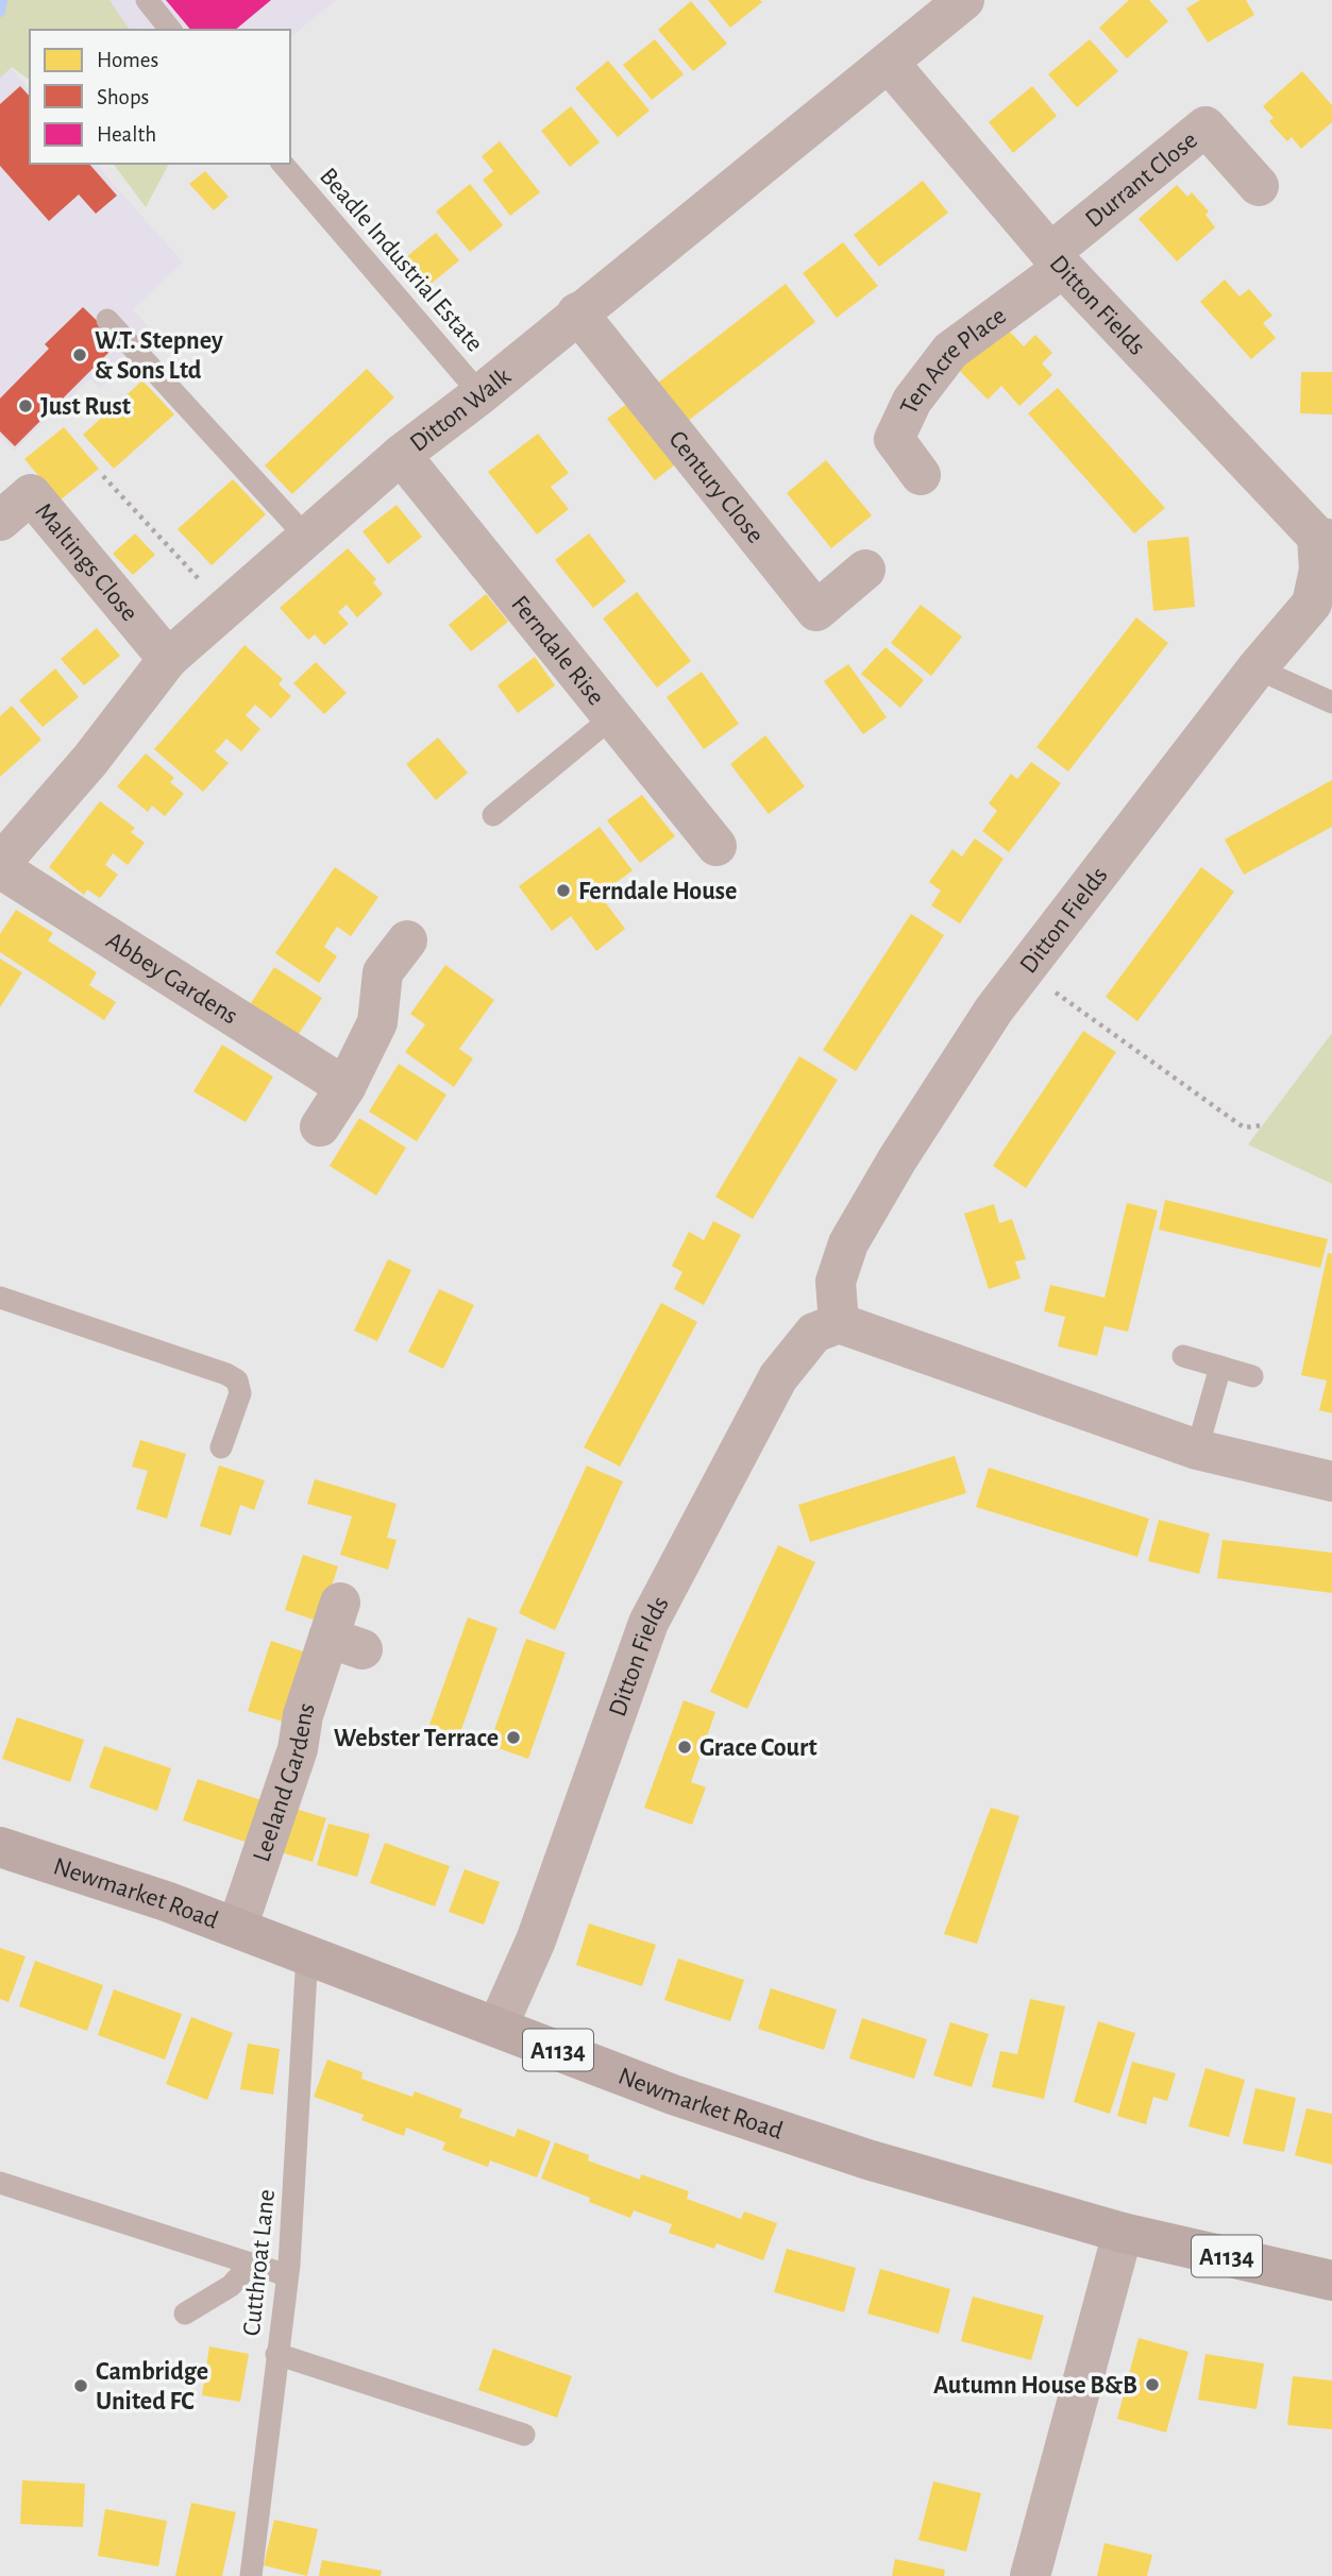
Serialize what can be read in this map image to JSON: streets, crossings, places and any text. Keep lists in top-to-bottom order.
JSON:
{
  "streets": {
    "main road": ["Newmarket Road", "A1134"],
    "street": [
      "Durrant Close",
      "Ditton Fields",
      "Ten Acre Place",
      "Ditton Walk",
      "Century Close",
      "Maltings Close",
      "Ferndale Rise",
      "Abbey Gardens",
      "Leeland Gardens"
    ],
    "lane": ["Beadle Industrial Estate", "Cutthroat Lane"]
  },
  "crossings": [
    ["Durrant Close", "Ditton Fields"],
    ["Durrant Close", "Ten Acre Place"],
    ["Beadle Industrial Estate", "Ditton Walk"],
    ["Ditton Fields", "Ten Acre Place"],
    ["Ditton Fields", "Ditton Walk"],
    ["Ditton Fields", "Newmarket Road"],
    ["Ditton Walk", "Century Close"],
    ["Ditton Walk", "Maltings Close"],
    ["Ditton Walk", "Ferndale Rise"],
    ["Ditton Walk", "Abbey Gardens"],
    ["Leeland Gardens", "Newmarket Road"],
    ["Newmarket Road", "Cutthroat Lane"]
  ],
  "places": [
    "W.T. Stepney & Sons Ltd",
    "Just Rust",
    "Ferndale House",
    "Webster Terrace",
    "Grace Court",
    "Autumn House B&B",
    "Cambridge United FC"
  ],
  "legend": ["Homes", "Shops", "Health"]
}
